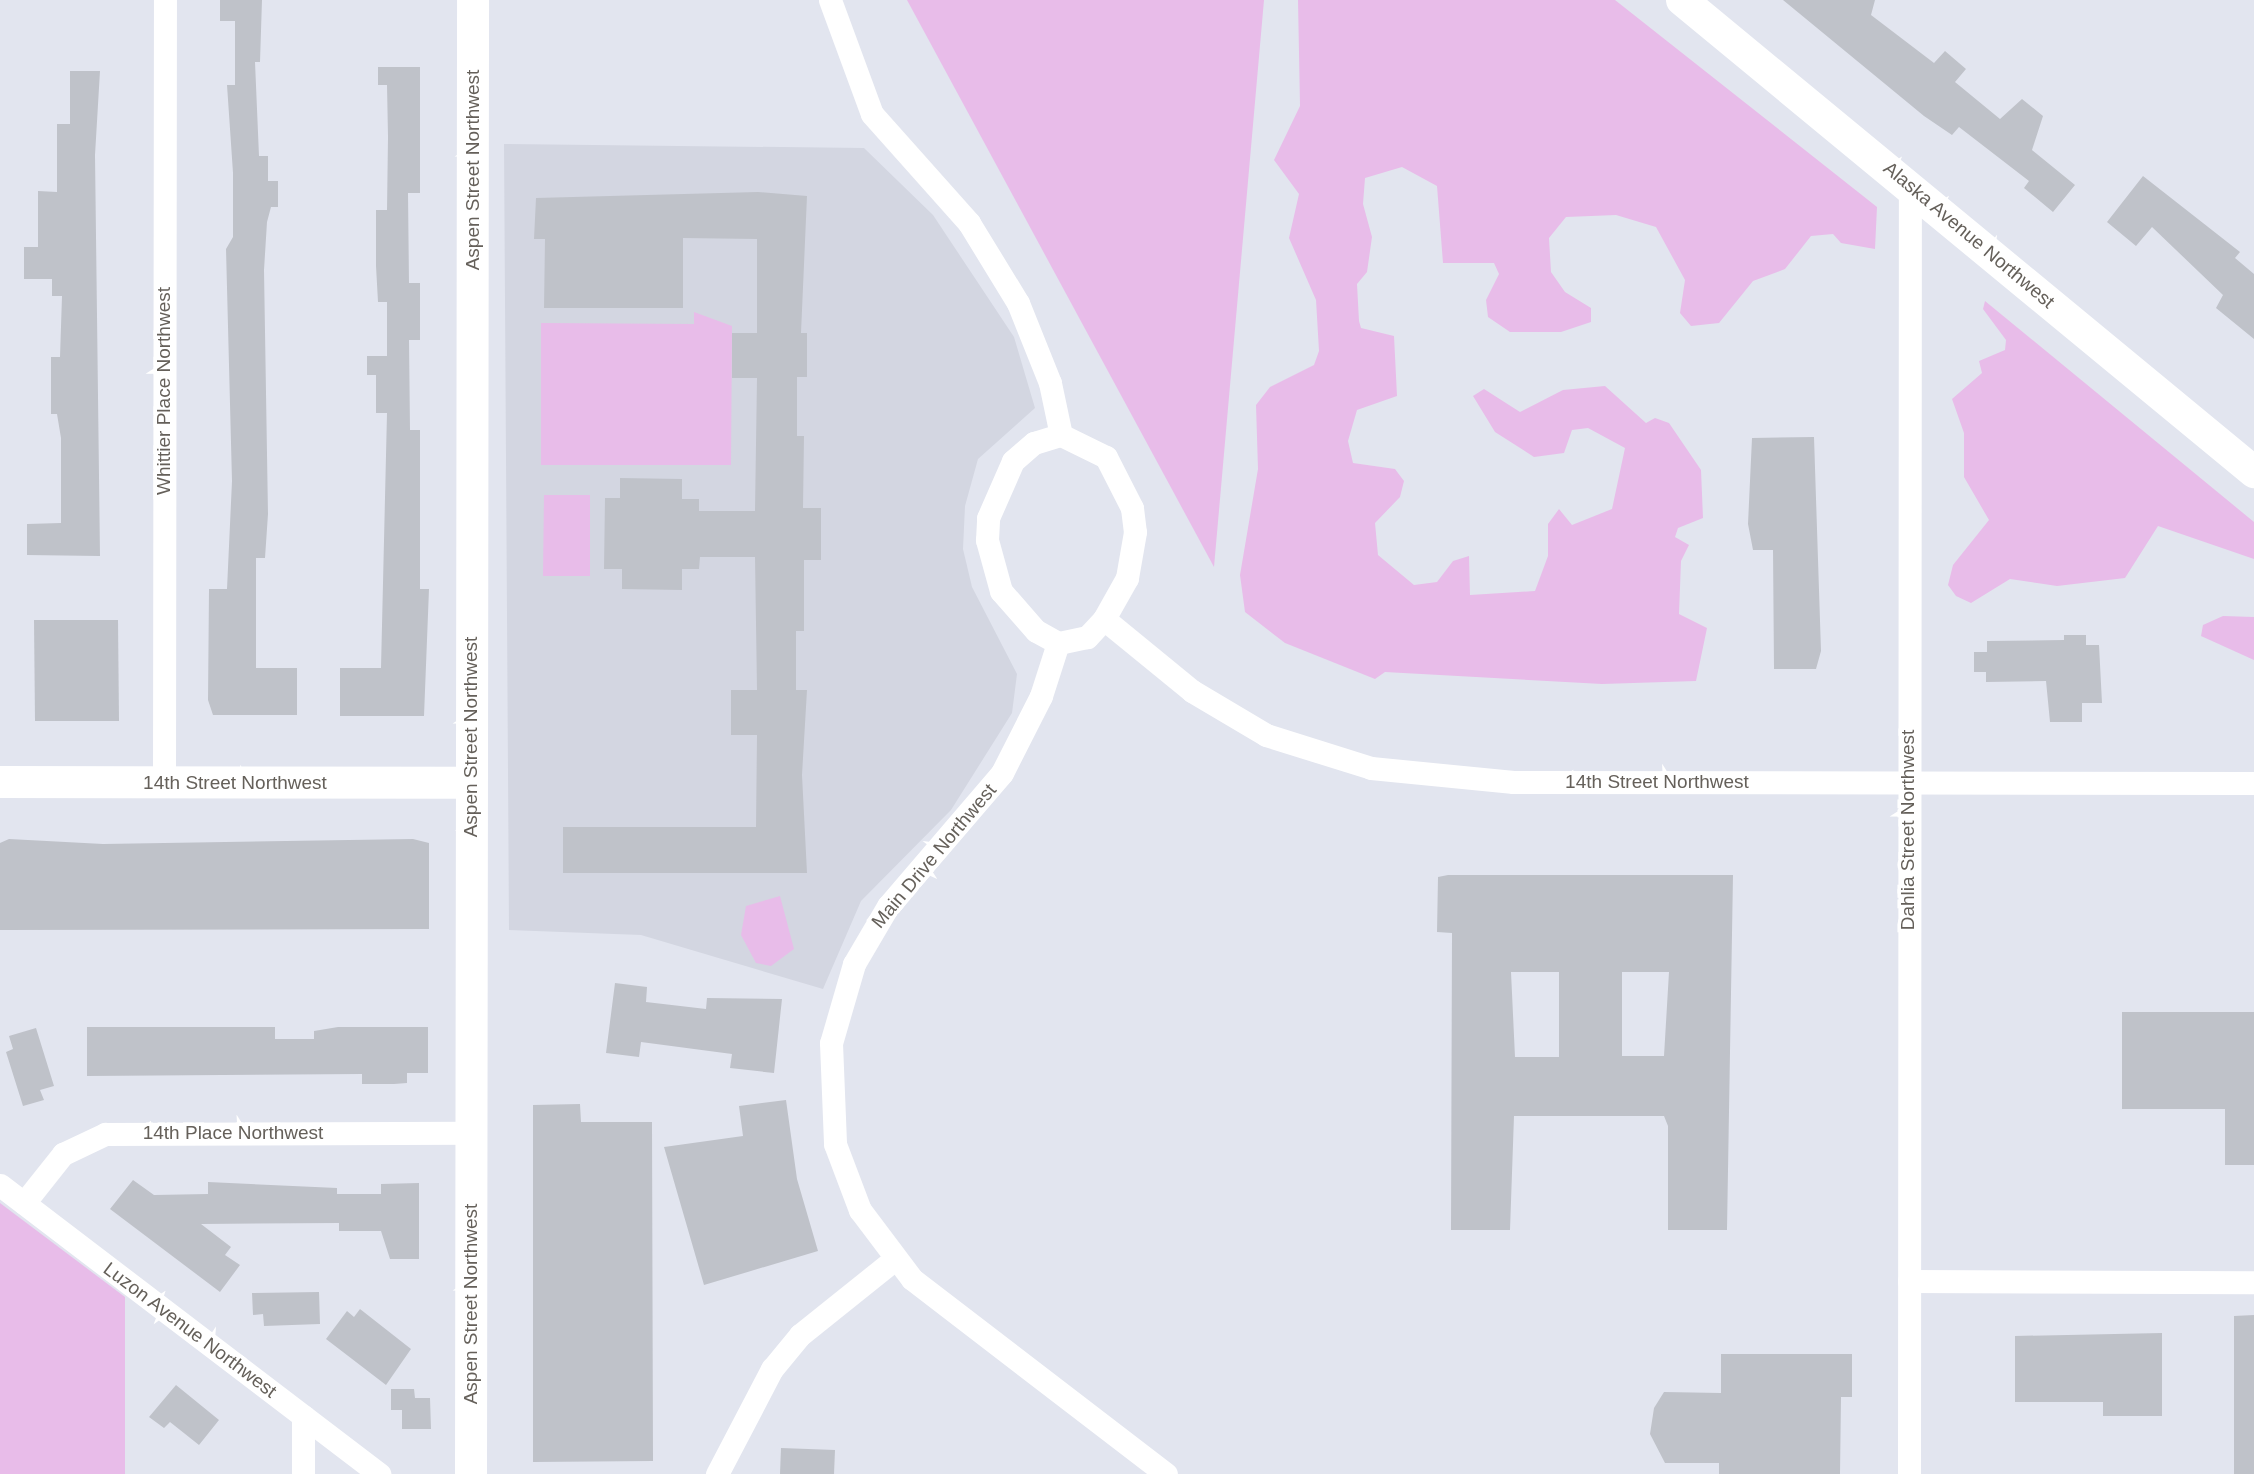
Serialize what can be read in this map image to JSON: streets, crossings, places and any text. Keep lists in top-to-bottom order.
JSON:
{
  "streets": {
    "street": [
      "Aspen Street Northwest",
      "Alaska Avenue Northwest",
      "Whittier Place Northwest",
      "14th Street Northwest",
      "Dahlia Street Northwest",
      "Main Drive Northwest",
      "14th Place Northwest",
      "Luzon Avenue Northwest"
    ]
  },
  "crossings": [
    ["Aspen Street Northwest", "14th Street Northwest"],
    ["Aspen Street Northwest", "14th Place Northwest"],
    ["Alaska Avenue Northwest", "Dahlia Street Northwest"],
    ["Whittier Place Northwest", "14th Street Northwest"],
    ["14th Street Northwest", "Dahlia Street Northwest"],
    ["14th Street Northwest", "Main Drive Northwest"],
    ["14th Place Northwest", "Luzon Avenue Northwest"]
  ]
}
